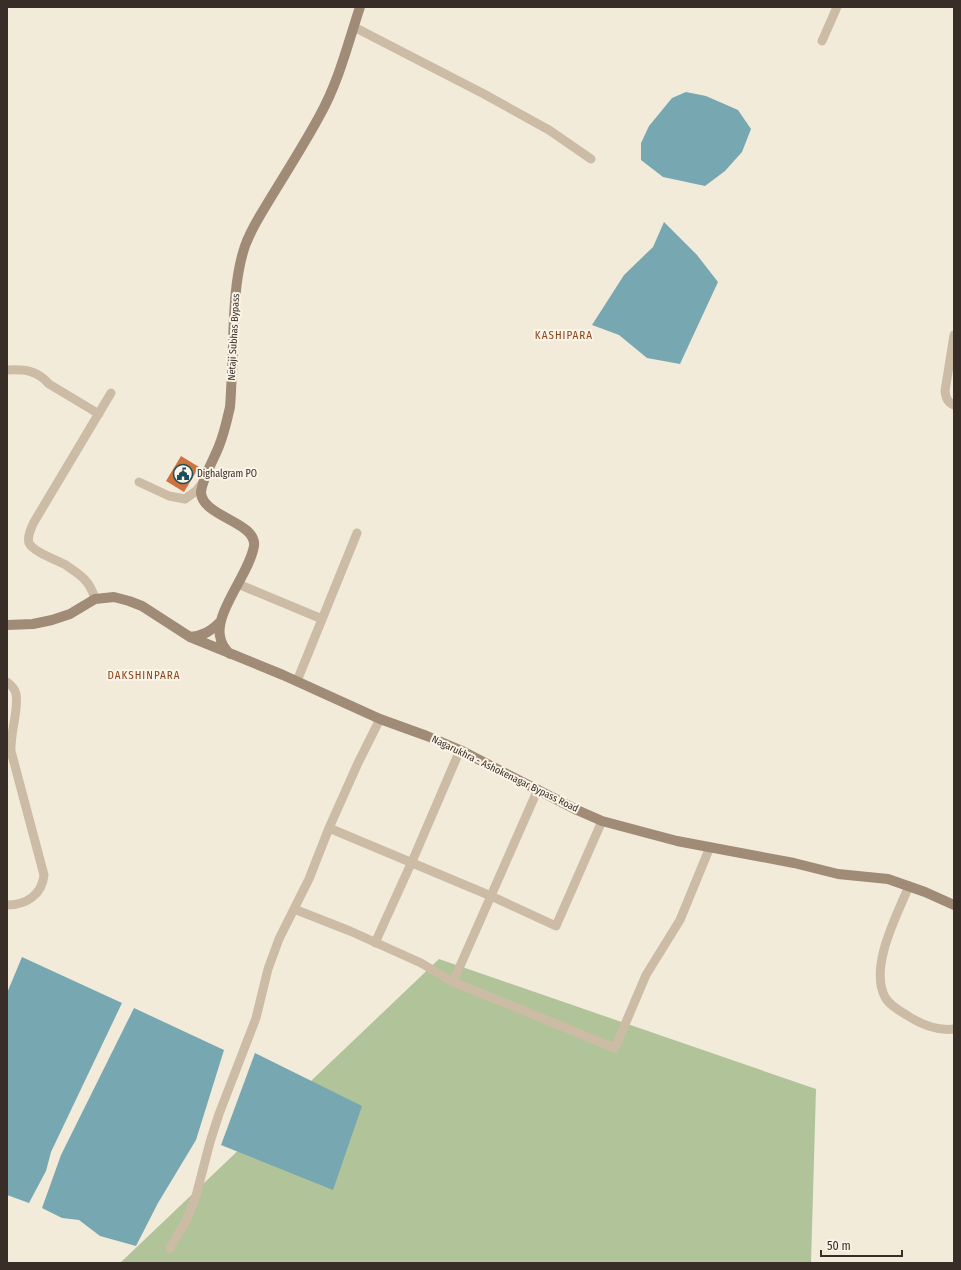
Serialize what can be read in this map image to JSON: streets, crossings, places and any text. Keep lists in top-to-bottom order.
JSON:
{
  "streets": {
    "main road": ["Netaji Subhas Bypass", "Nagarukhra - Ashokenagar Bypass Road"]
  },
  "crossings": [
    ["Netaji Subhas Bypass", "Nagarukhra - Ashokenagar Bypass Road"]
  ],
  "districts": ["KASHIPARA", "DAKSHINPARA"],
  "places": {
    "public building": ["Dighalgram PO"]
  },
  "scale_bar": "50 m"
}
